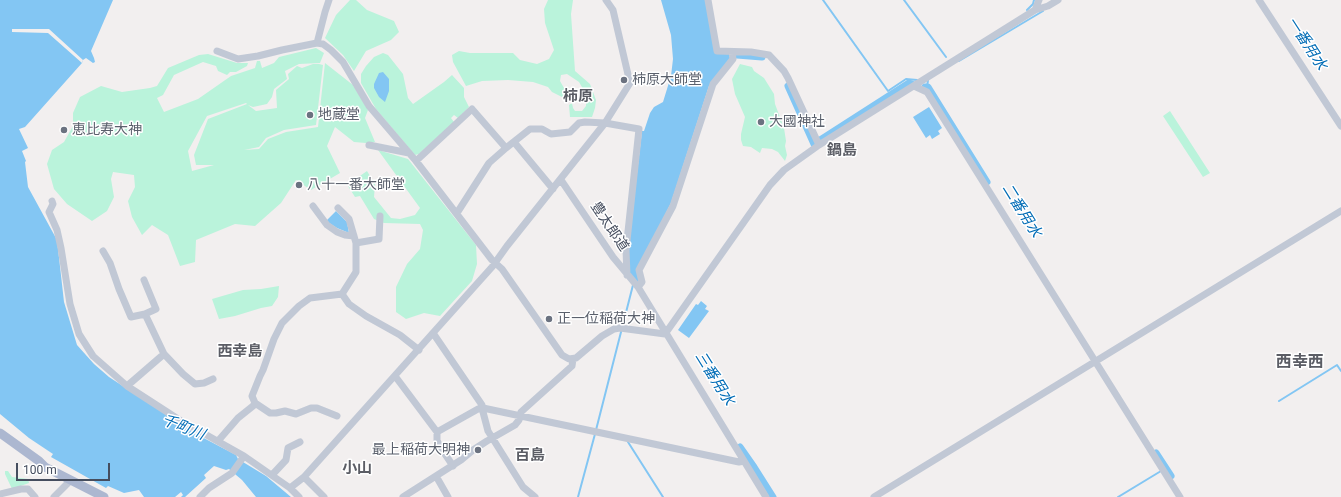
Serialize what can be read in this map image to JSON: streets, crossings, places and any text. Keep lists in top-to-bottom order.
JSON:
{
  "streets": {
    "street": ["豊太郎道"]
  },
  "districts": [
    "柿原",
    "鍋島",
    "西幸島",
    "西幸西",
    "百島",
    "小山"
  ],
  "water": [
    "一番用水",
    "二番用水",
    "三番用水",
    "千町川"
  ],
  "places": [
    "柿原大師堂",
    "地蔵堂",
    "大國神社",
    "恵比寿大神",
    "八十一番大師堂",
    "正一位稲荷大神",
    "最上稲荷大明神"
  ],
  "scale_bar": "100 m"
}
